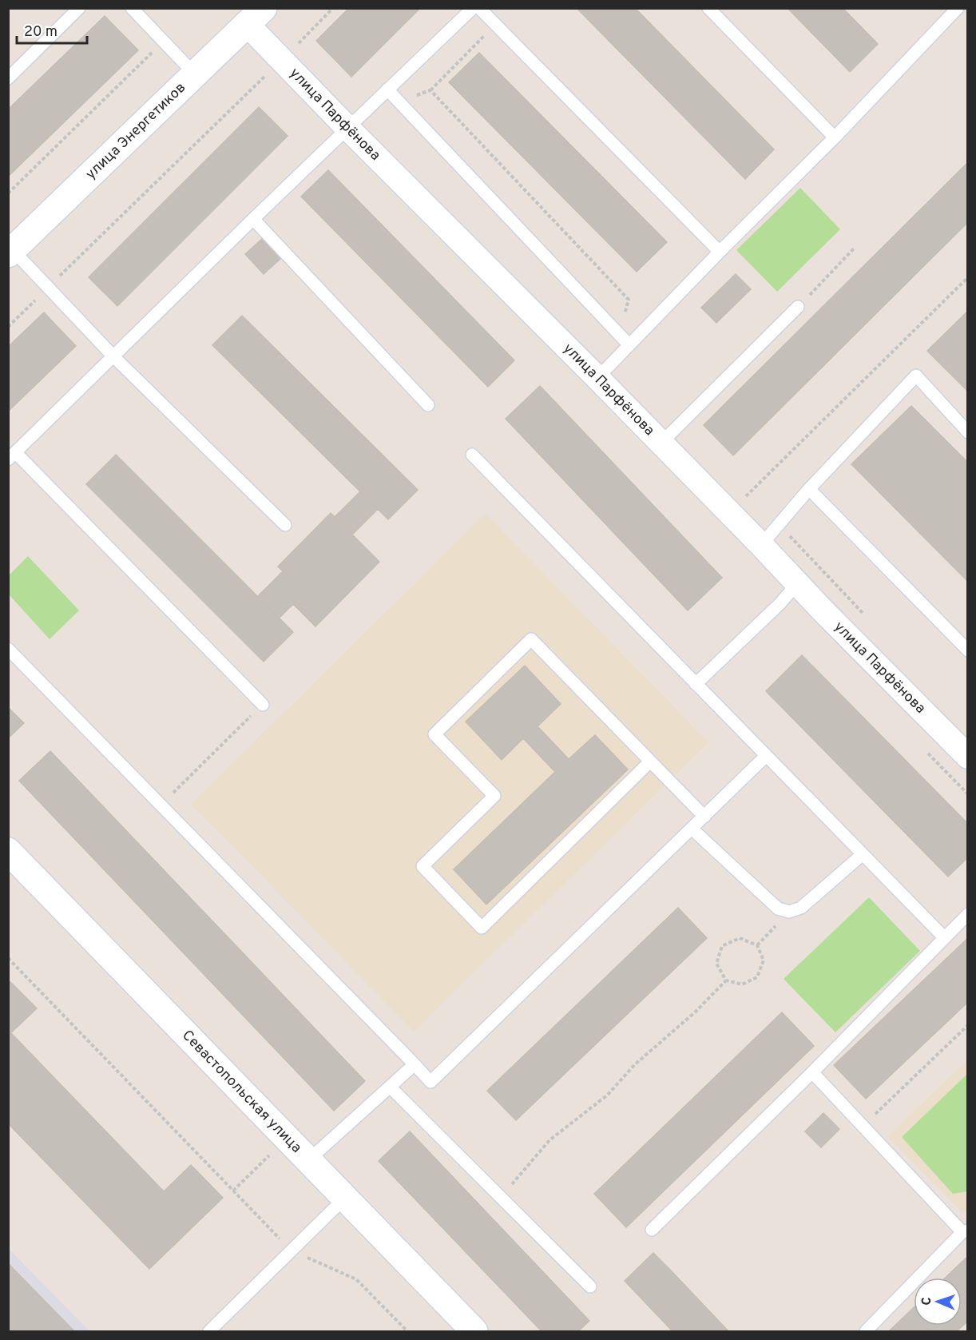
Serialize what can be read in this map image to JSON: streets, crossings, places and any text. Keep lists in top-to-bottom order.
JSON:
{
  "streets": {
    "street": ["улица Парфёнова", "улица Энергетиков", "Севастопольская улица"]
  },
  "crossings": [
    ["улица Парфёнова", "улица Энергетиков"]
  ],
  "scale_bar": "20 m",
  "north": "left"
}
